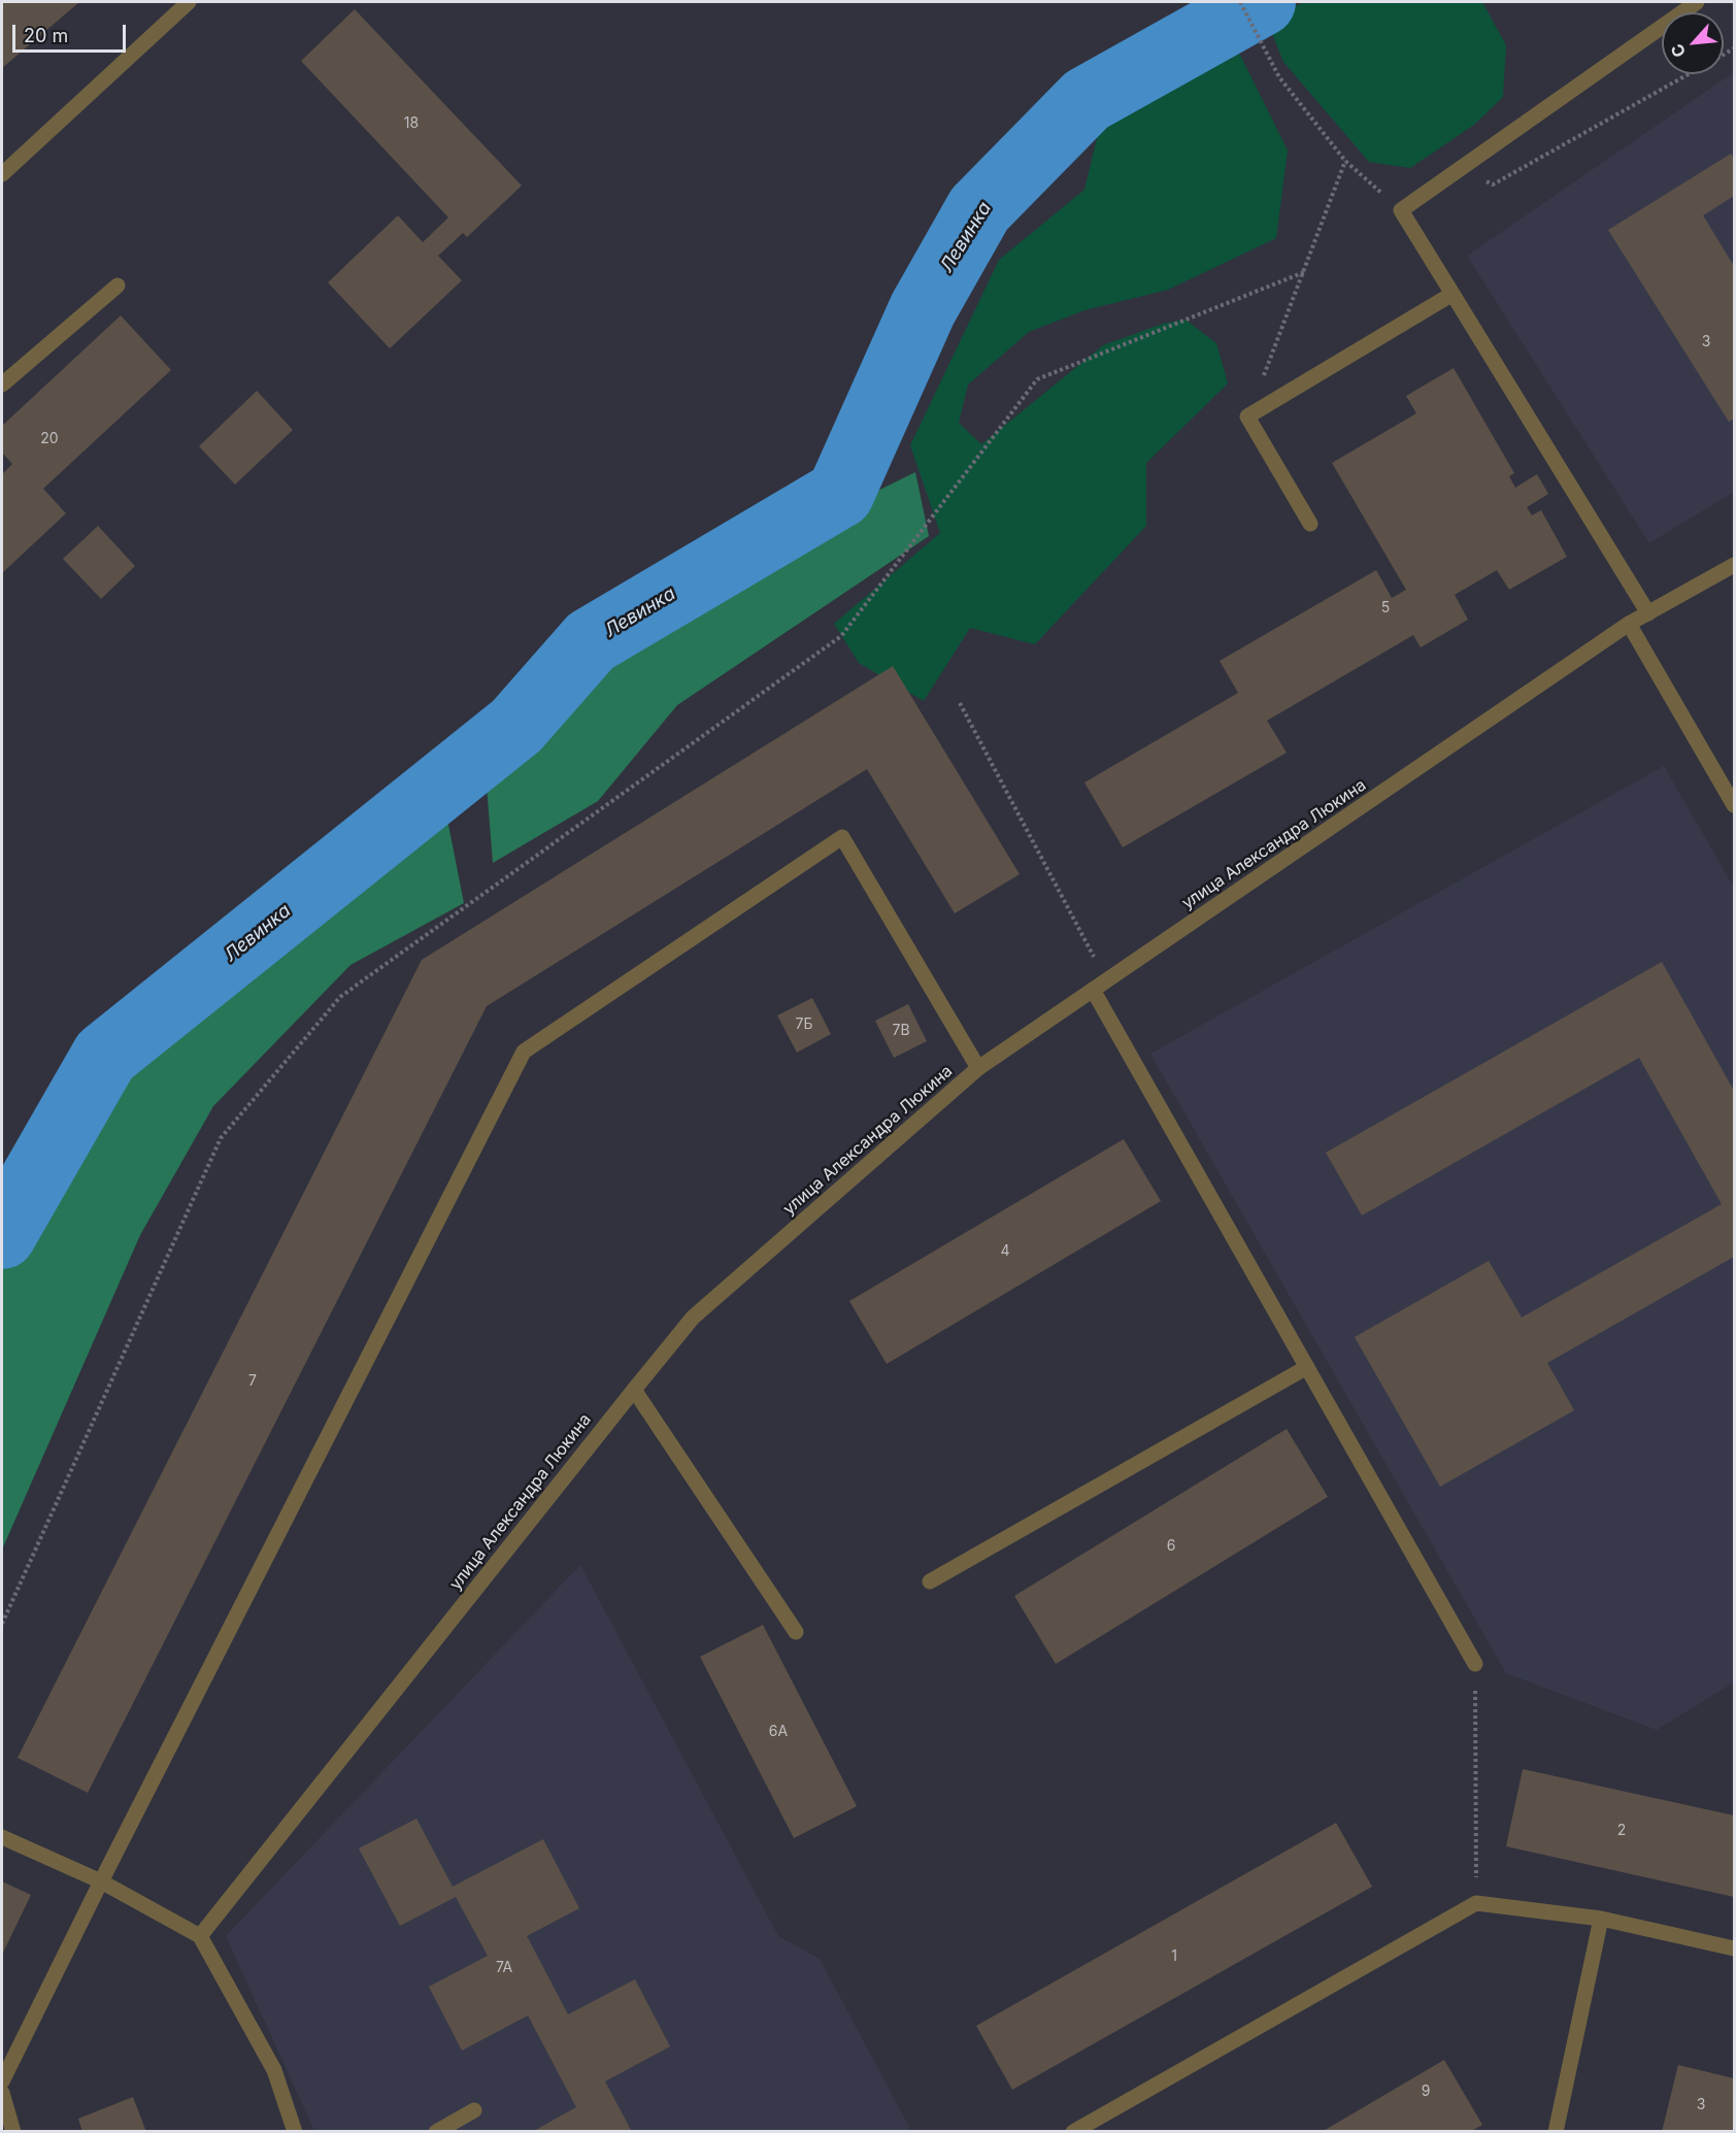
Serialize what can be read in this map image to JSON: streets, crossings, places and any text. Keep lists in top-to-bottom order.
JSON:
{
  "streets": {
    "street": ["улица Александра Люкина"]
  },
  "water": ["Левинка"],
  "house_numbers": [
    "18",
    "3",
    "20",
    "5",
    "7Б",
    "7В",
    "4",
    "7",
    "6",
    "6А",
    "2",
    "1",
    "7А",
    "9",
    "3"
  ],
  "scale_bar": "20 m",
  "north": "bottom left"
}
